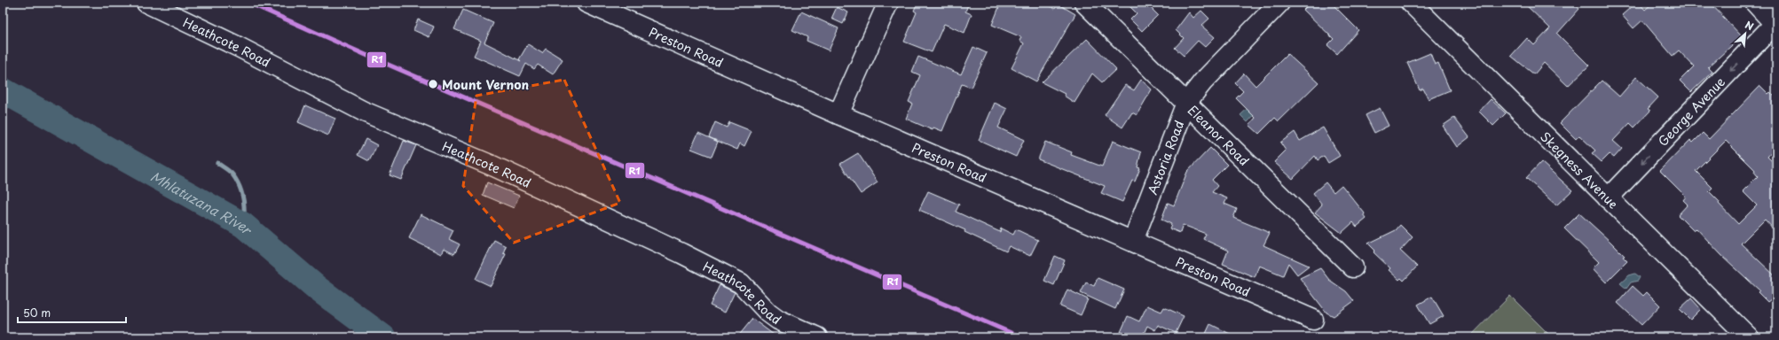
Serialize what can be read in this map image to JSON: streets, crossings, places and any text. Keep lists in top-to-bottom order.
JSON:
{
  "streets": {
    "street": [
      "Heathcote Road",
      "Preston Road",
      "George Avenue",
      "Eleanor Road",
      "Astoria Road",
      "Skegness Avenue"
    ]
  },
  "crossings": [
    ["Preston Road", "Astoria Road"],
    ["George Avenue", "Skegness Avenue"],
    ["Eleanor Road", "Astoria Road"]
  ],
  "one_way": ["George Avenue"],
  "water": ["Mhlatuzana River"],
  "places": ["Mount Vernon"],
  "lines": ["transit line R1"],
  "scale_bar": "50 m",
  "north": "top right"
}
